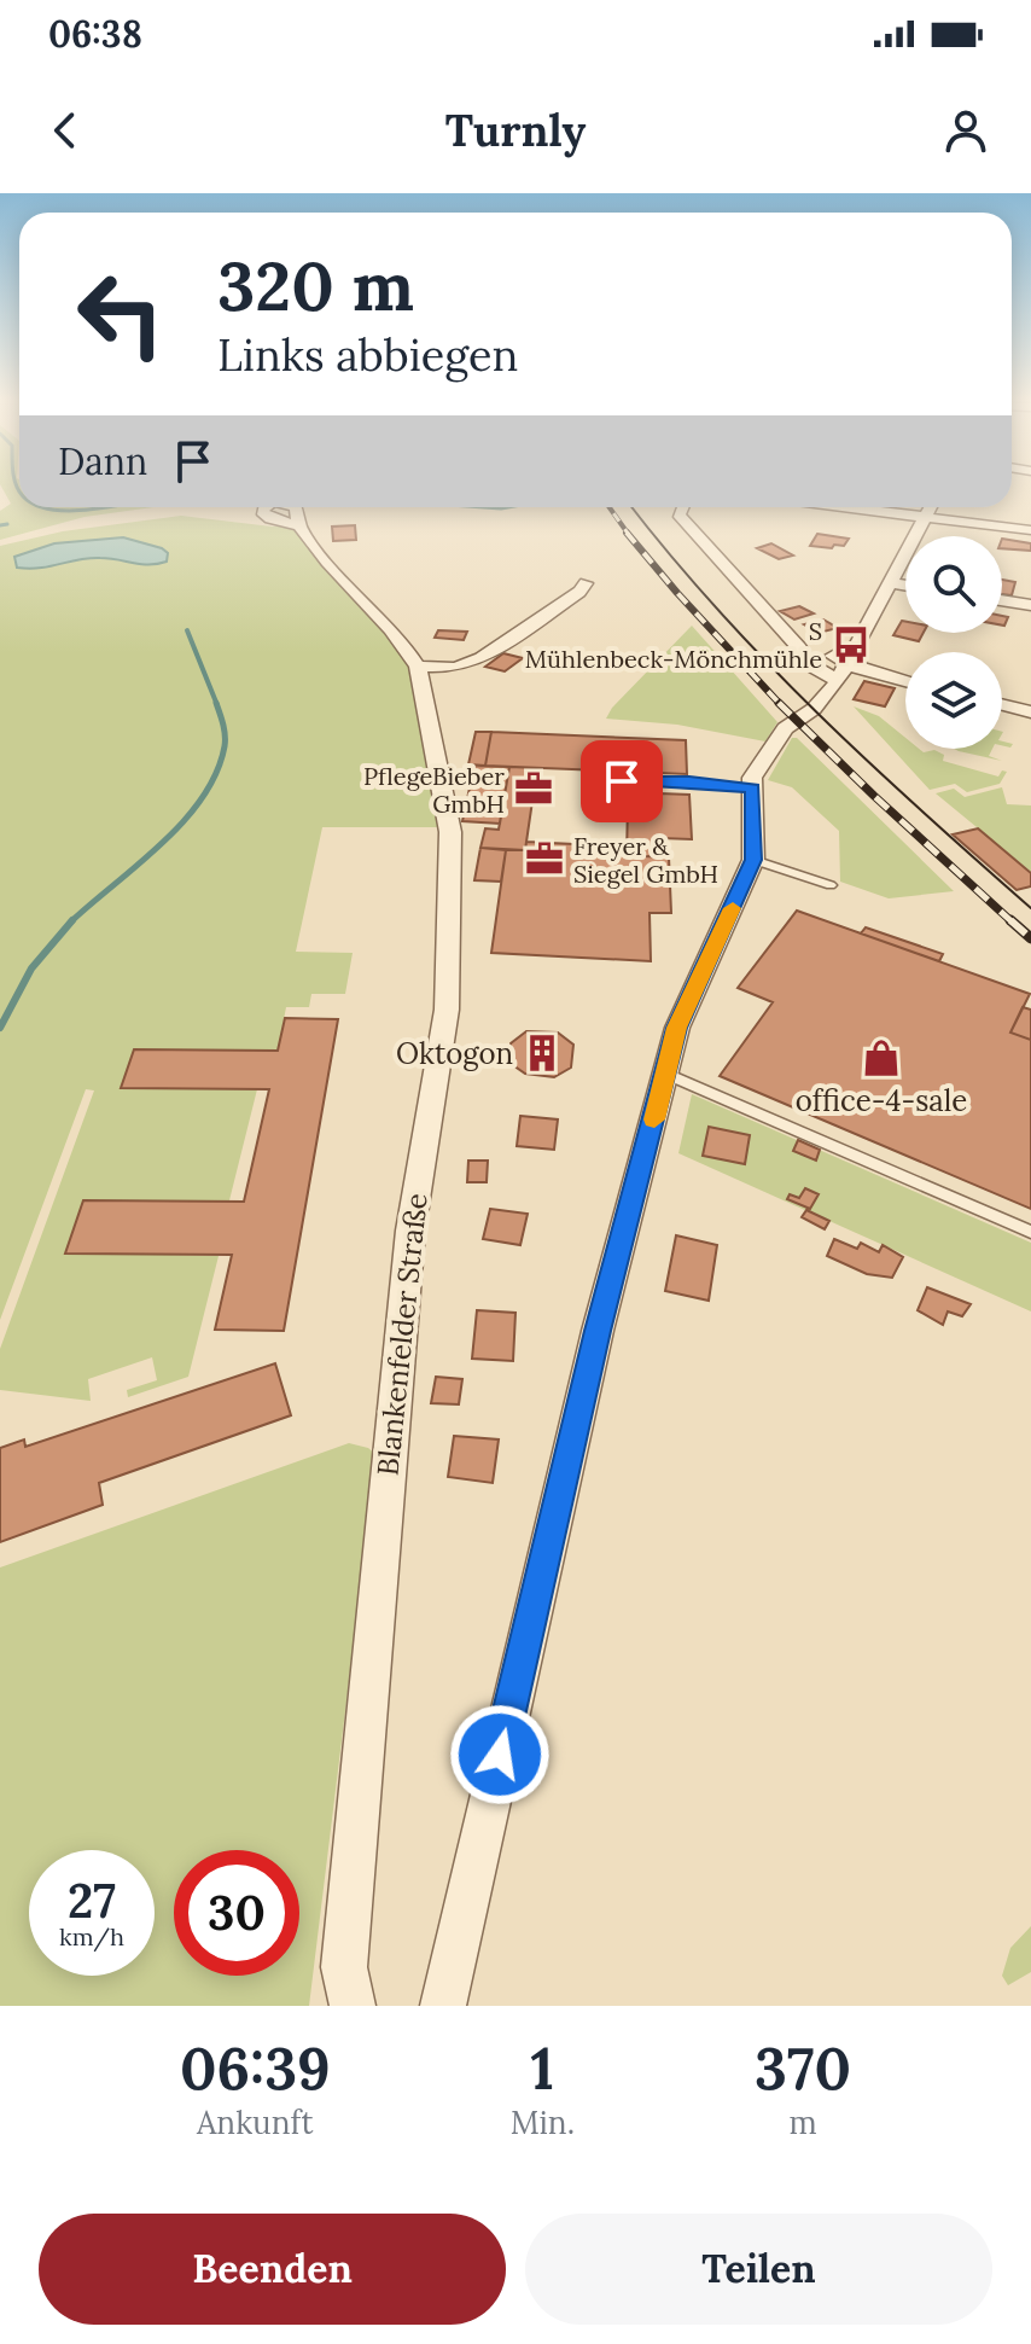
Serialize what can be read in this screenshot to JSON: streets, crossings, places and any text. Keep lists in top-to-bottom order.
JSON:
{
  "streets": {
    "street": ["Blankenfelder Straße"]
  },
  "places": {
    "bus stop": ["S Mühlenbeck-Mönchmühle"],
    "office": ["PflegeBieber GmbH", "Freyer & Siegel GmbH"],
    "building": ["Oktogon"],
    "shop": ["office-4-sale"]
  },
  "page": {
    "status": "06:38",
    "header": "Turnly",
    "turn": ["320 m", "Links abbiegen"],
    "then": "Dann",
    "speed": "27 km/h",
    "limit": "30",
    "eta": [
      "06:39",
      "Ankunft",
      "1",
      "Min.",
      "370",
      "m"
    ],
    "buttons": ["Beenden", "Teilen"]
  }
}
